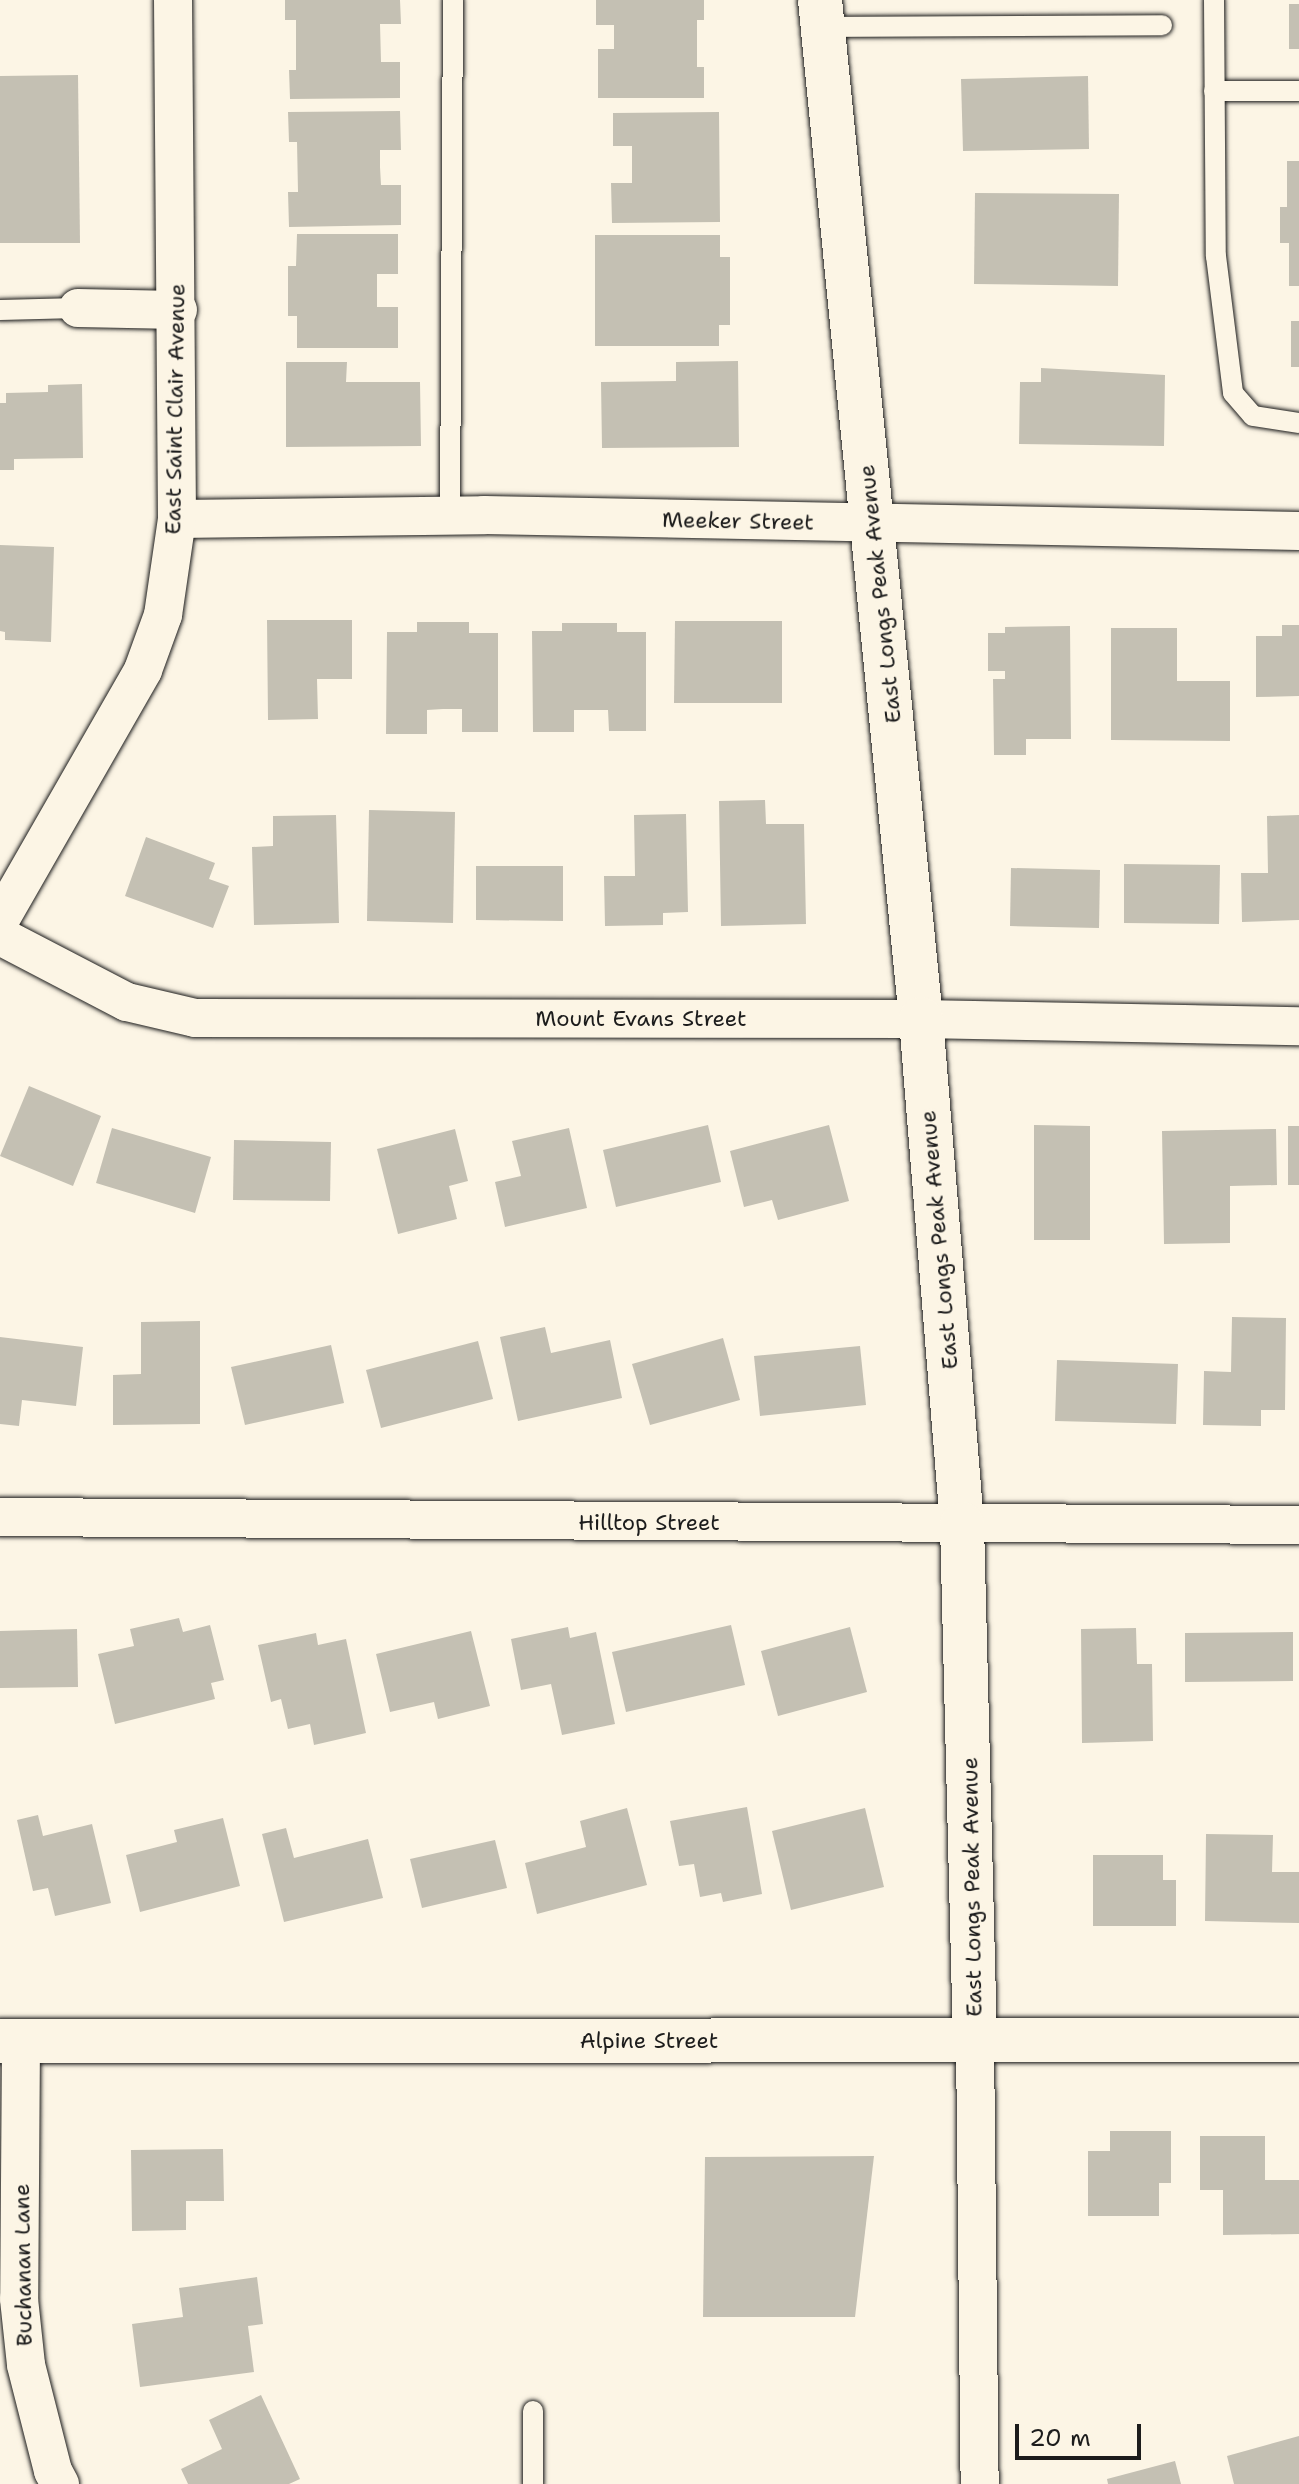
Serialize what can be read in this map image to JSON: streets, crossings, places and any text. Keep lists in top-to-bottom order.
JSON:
{
  "streets": {
    "street": [
      "East Saint Clair Avenue",
      "Meeker Street",
      "East Longs Peak Avenue",
      "Mount Evans Street",
      "Hilltop Street",
      "Alpine Street",
      "Buchanan Lane"
    ]
  },
  "crossings": [
    ["East Saint Clair Avenue", "Meeker Street"],
    ["Meeker Street", "East Longs Peak Avenue"],
    ["East Longs Peak Avenue", "Mount Evans Street"],
    ["East Longs Peak Avenue", "Hilltop Street"],
    ["East Longs Peak Avenue", "Alpine Street"],
    ["Alpine Street", "Buchanan Lane"]
  ],
  "scale_bar": "20 m"
}
